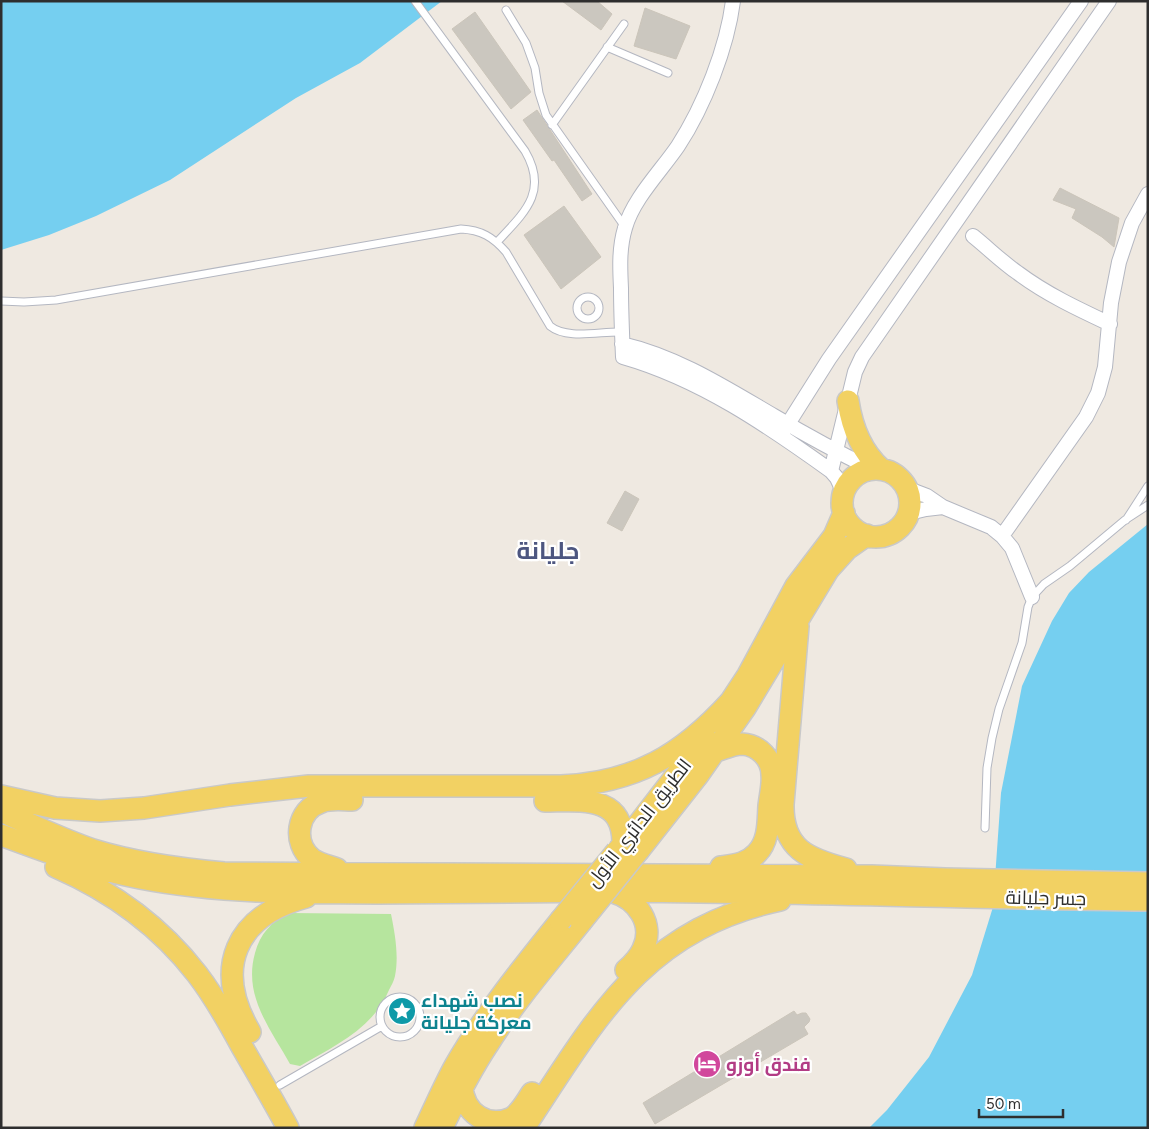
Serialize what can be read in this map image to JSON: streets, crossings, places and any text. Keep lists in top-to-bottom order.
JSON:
{
  "streets": {
    "main road": ["الطريق الدائري الأول", "جسر جليانة"]
  },
  "districts": ["جليانة"],
  "places": {
    "place": ["نصب شهداء معركة جليانة"],
    "hotel": ["فندق أوزو"]
  },
  "scale_bar": "50 m"
}
